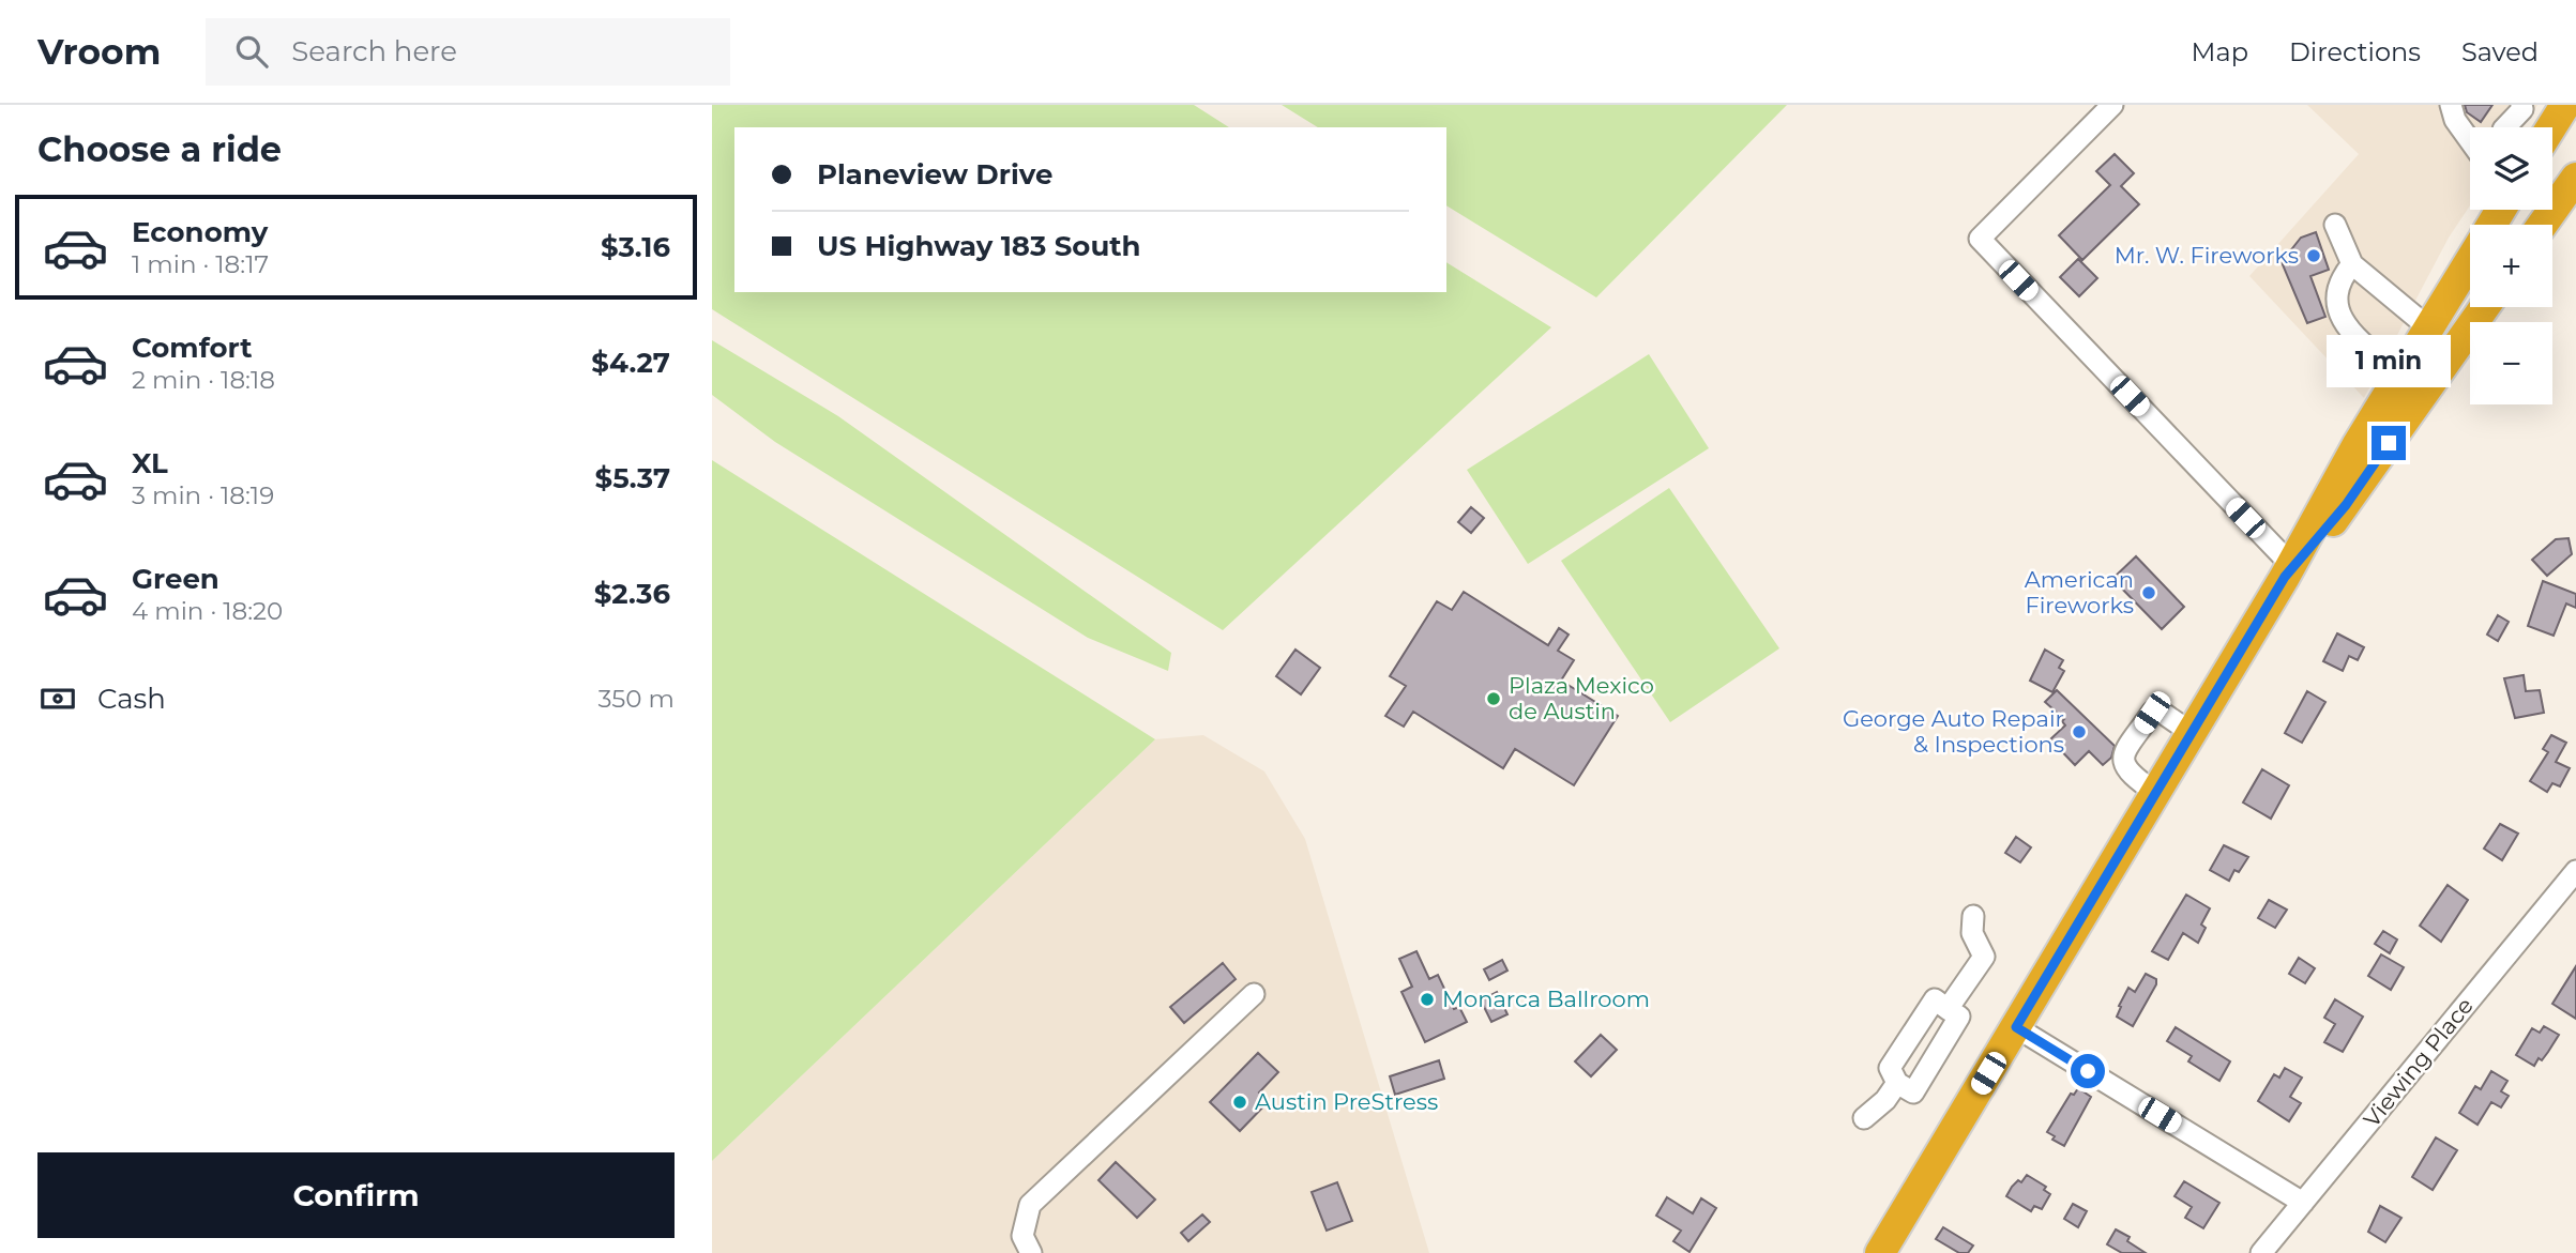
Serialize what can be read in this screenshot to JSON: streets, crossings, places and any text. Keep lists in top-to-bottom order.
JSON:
{
  "streets": {
    "street": ["Viewing Place"]
  },
  "places": [
    "Mr. W. Fireworks",
    "American Fireworks",
    "Plaza Mexico de Austin",
    "George Auto Repair & Inspections",
    "Monarca Ballroom",
    "Austin PreStress"
  ],
  "page": {
    "header": "Vroom",
    "search": "Search here",
    "nav": ["Map", "Directions", "Saved"],
    "heading": "Choose a ride",
    "map_buttons": ["+", "−"],
    "banner": ["Planeview Drive", "US Highway 183 South"],
    "list": [
      {
        "name": "Economy",
        "note": "1 min · 18:17",
        "value": "$3.16"
      },
      {
        "name": "Comfort",
        "note": "2 min · 18:18",
        "value": "$4.27"
      },
      {
        "name": "XL",
        "note": "3 min · 18:19",
        "value": "$5.37"
      },
      {
        "name": "Green",
        "note": "4 min · 18:20",
        "value": "$2.36"
      }
    ],
    "bubble": "1 min",
    "pay": ["Cash", "350 m"],
    "buttons": "Confirm"
  }
}
